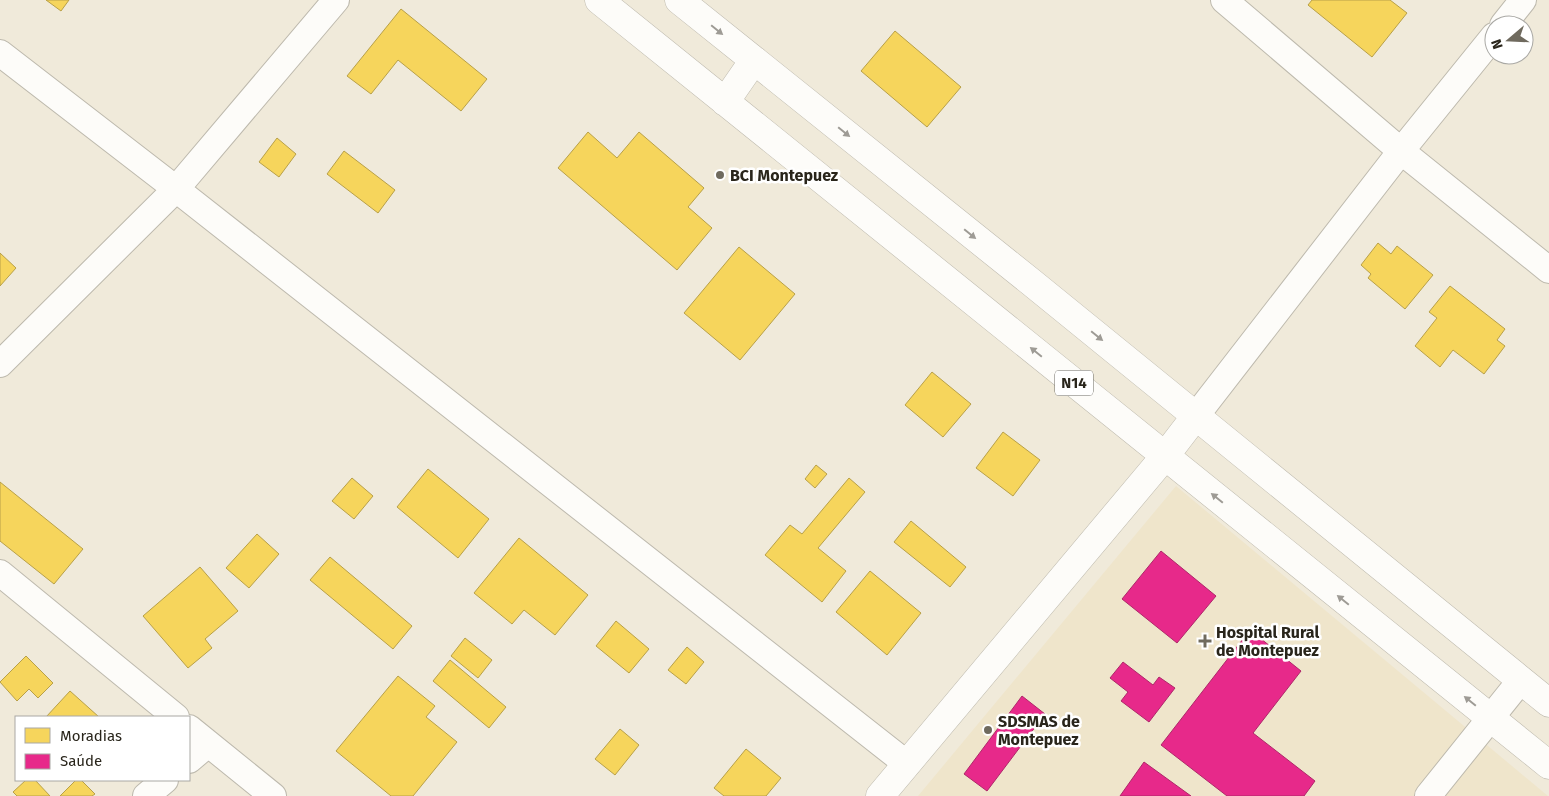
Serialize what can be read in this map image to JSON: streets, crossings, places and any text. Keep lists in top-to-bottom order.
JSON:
{
  "streets": {
    "main road": ["N14"]
  },
  "places": {
    "other": ["BCI Montepuez", "SDSMAS de Montepuez"],
    "health": ["Hospital Rural de Montepuez"]
  },
  "legend": ["Moradias", "Saúde"],
  "north": "left"
}
